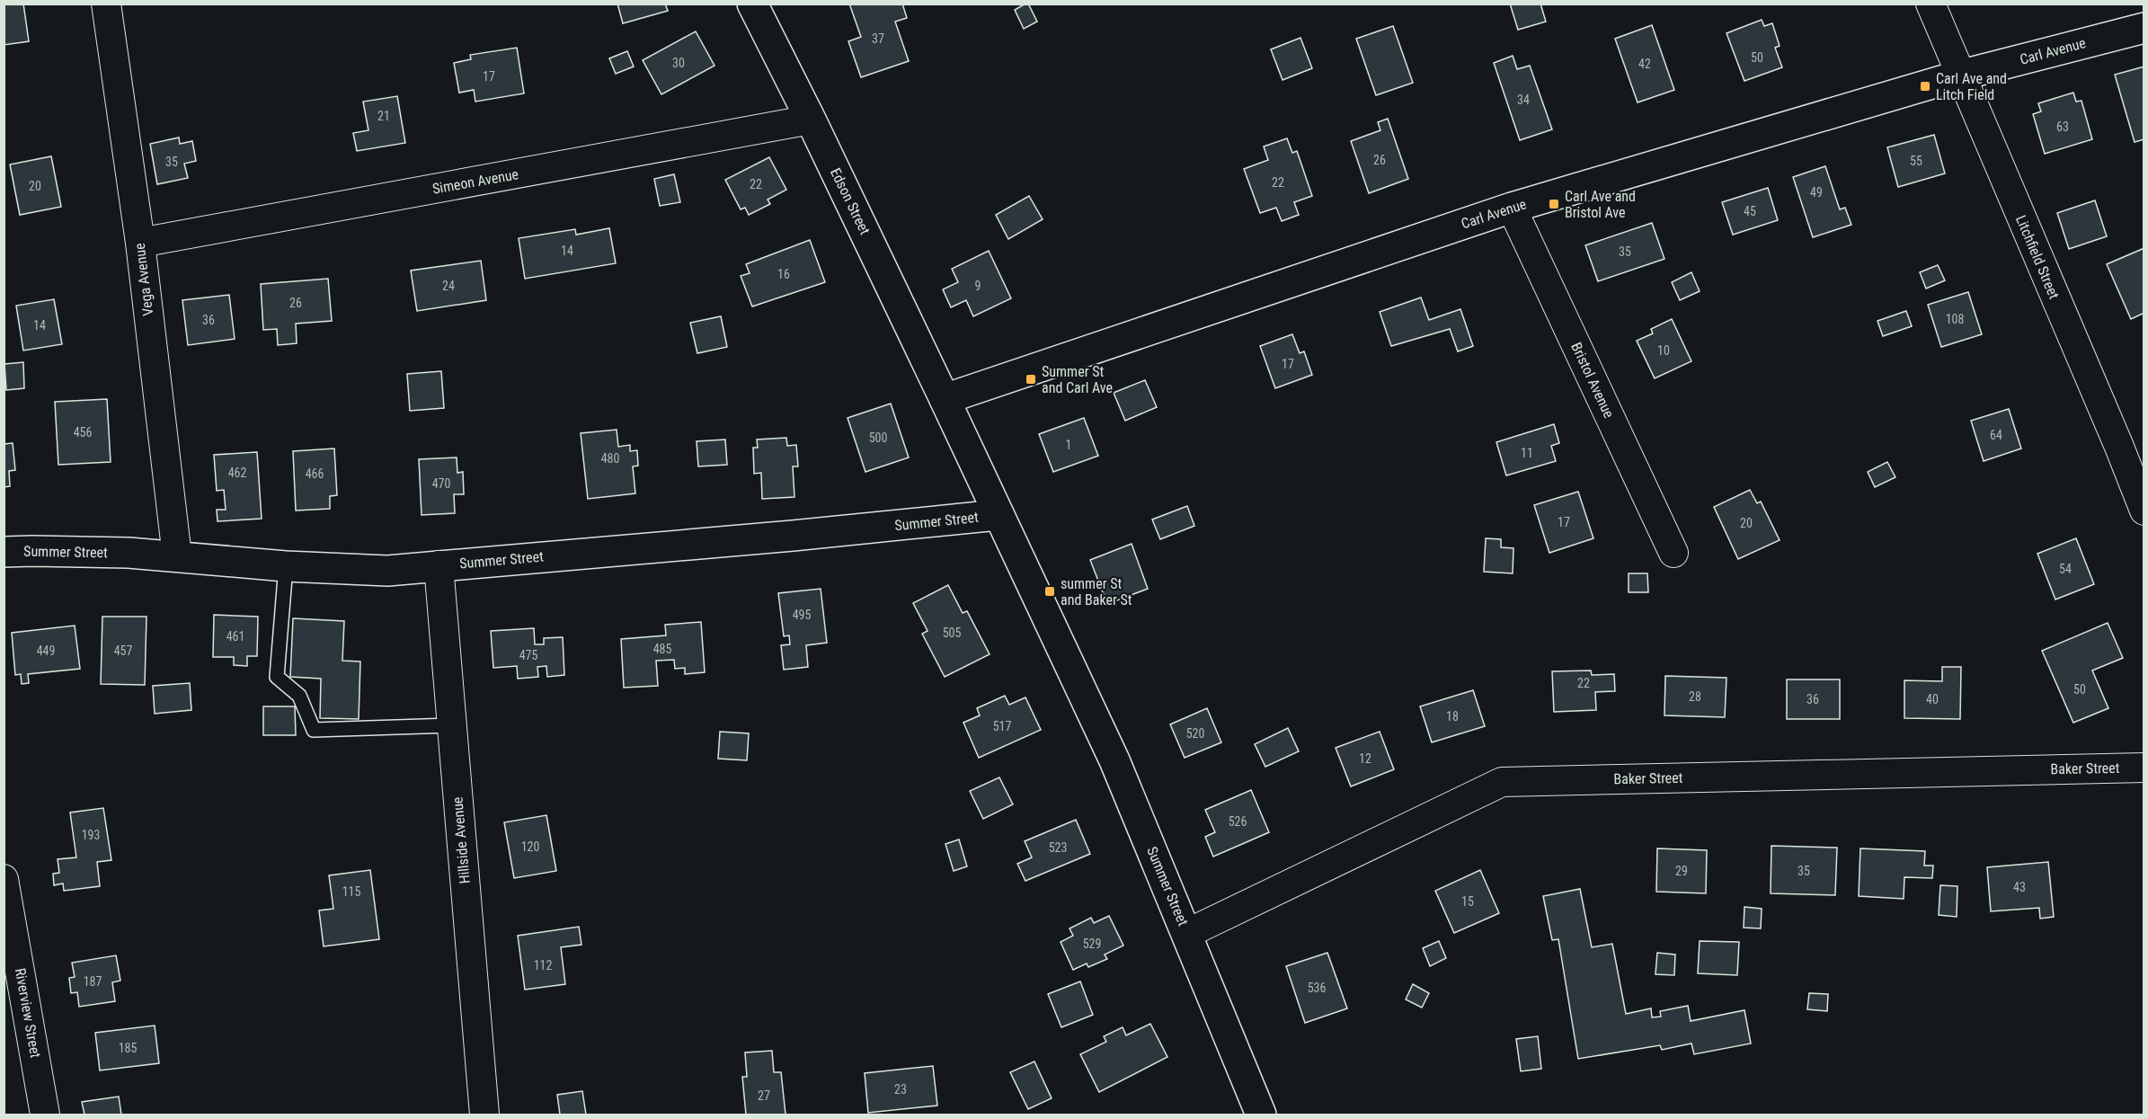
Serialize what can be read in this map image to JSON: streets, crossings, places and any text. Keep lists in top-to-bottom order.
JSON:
{
  "streets": {
    "street": [
      "Carl Avenue",
      "Simeon Avenue",
      "Edson Street",
      "Litchfield Street",
      "Vega Avenue",
      "Bristol Avenue",
      "Summer Street",
      "Baker Street",
      "Hillside Avenue",
      "Riverview Street"
    ]
  },
  "crossings": [
    ["Carl Avenue", "Edson Street"],
    ["Carl Avenue", "Litchfield Street"],
    ["Carl Avenue", "Bristol Avenue"],
    ["Carl Avenue", "Summer Street"],
    ["Simeon Avenue", "Edson Street"],
    ["Simeon Avenue", "Vega Avenue"],
    ["Edson Street", "Summer Street"],
    ["Vega Avenue", "Summer Street"],
    ["Summer Street", "Baker Street"],
    ["Summer Street", "Hillside Avenue"]
  ],
  "places": {
    "transit": [
      "Carl Ave and Litch Field",
      "Carl Ave and Bristol Ave",
      "Summer St and Carl Ave",
      "summer St and Baker St"
    ]
  },
  "house_numbers": [
    "37",
    "50",
    "30",
    "42",
    "17",
    "34",
    "21",
    "63",
    "26",
    "55",
    "35",
    "22",
    "22",
    "20",
    "49",
    "45",
    "14",
    "35",
    "16",
    "24",
    "9",
    "26",
    "108",
    "36",
    "14",
    "10",
    "17",
    "456",
    "64",
    "500",
    "1",
    "11",
    "480",
    "462",
    "466",
    "470",
    "17",
    "20",
    "54",
    "495",
    "505",
    "461",
    "485",
    "449",
    "457",
    "475",
    "22",
    "50",
    "28",
    "36",
    "40",
    "18",
    "517",
    "520",
    "12",
    "526",
    "193",
    "120",
    "523",
    "29",
    "35",
    "43",
    "115",
    "15",
    "529",
    "112",
    "187",
    "536",
    "185",
    "23",
    "27"
  ]
}
